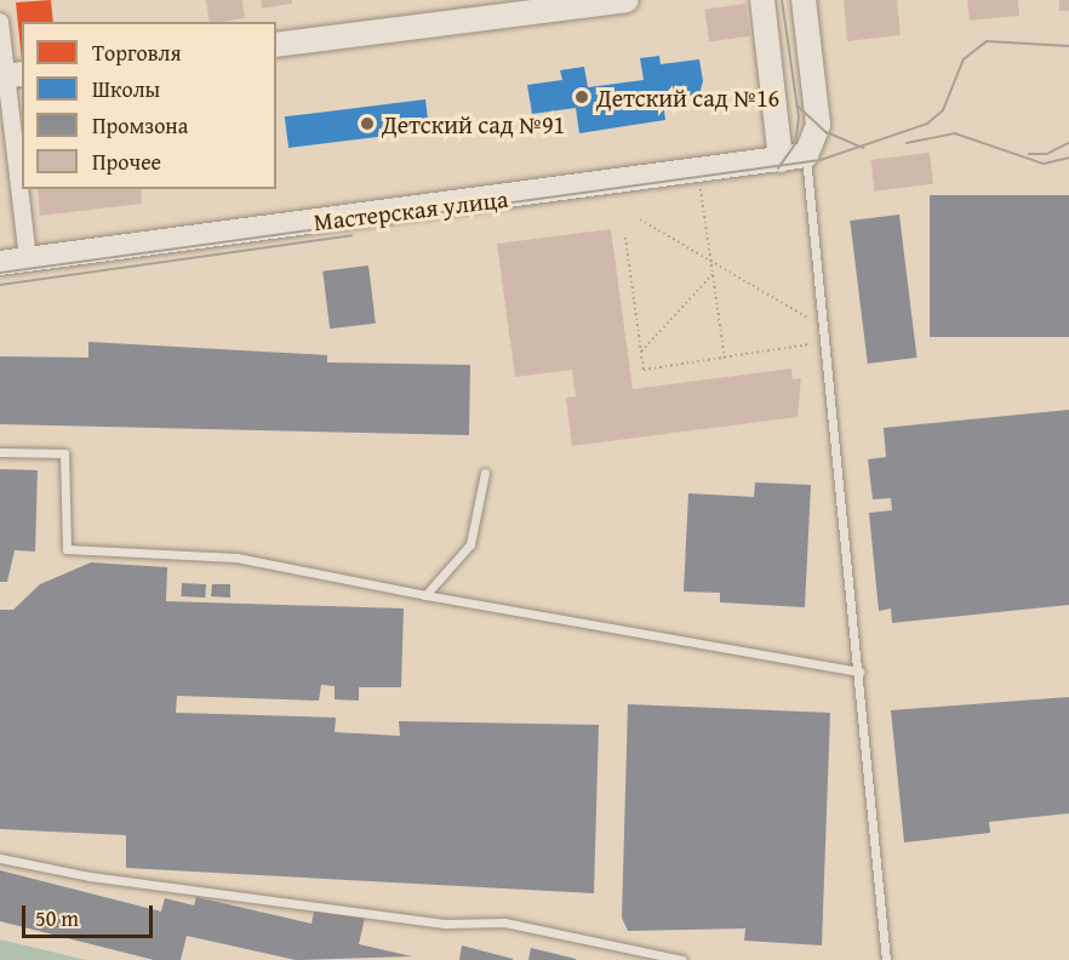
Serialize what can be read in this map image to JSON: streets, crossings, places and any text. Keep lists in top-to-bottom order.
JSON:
{
  "streets": {
    "main road": ["Мастерская улица"]
  },
  "places": ["Детский сад №16", "Детский сад №91"],
  "legend": [
    "Торговля",
    "Школы",
    "Промзона",
    "Прочее"
  ],
  "scale_bar": "50 m"
}
